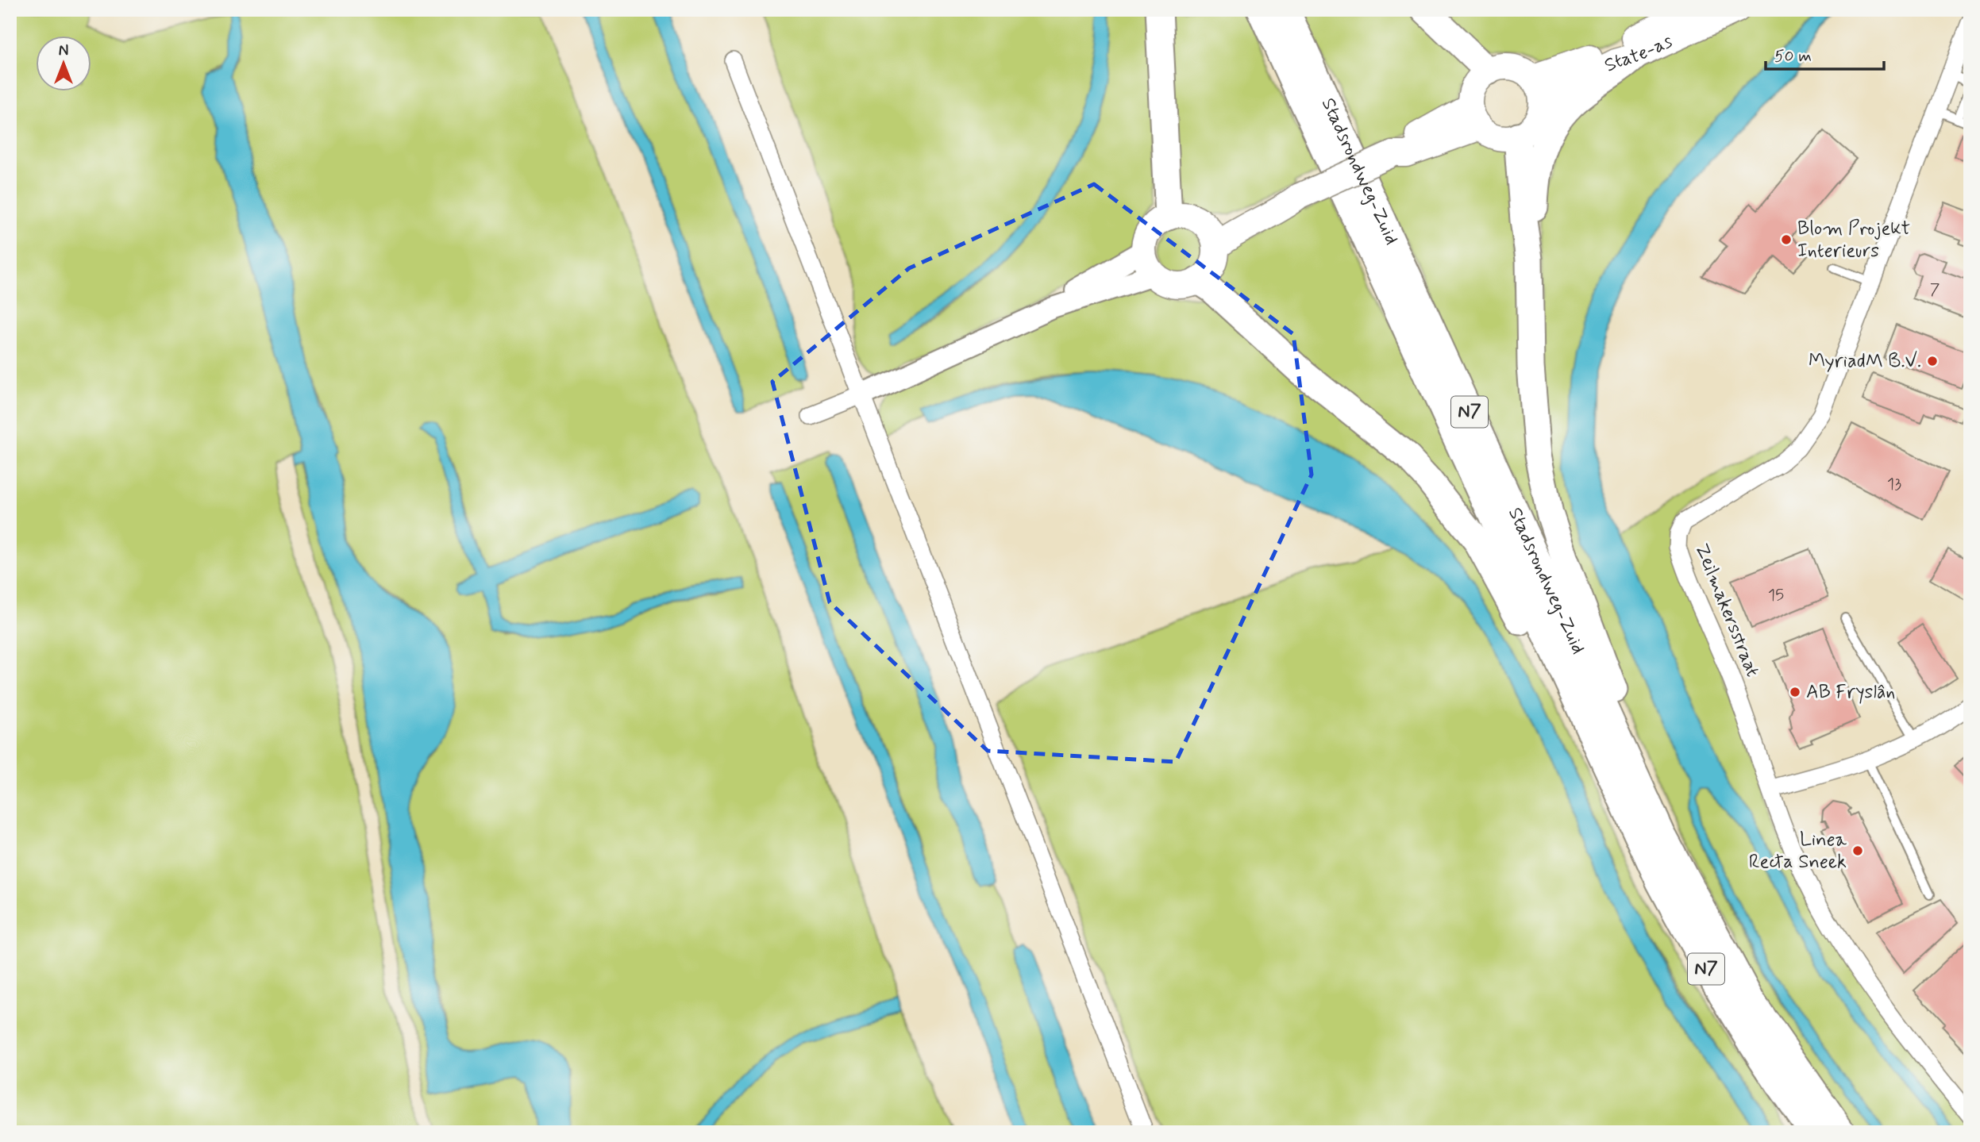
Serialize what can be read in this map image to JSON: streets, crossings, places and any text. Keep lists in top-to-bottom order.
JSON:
{
  "streets": {
    "highway": ["Stadsrondweg-Zuid", "N7"],
    "main road": ["State-as"],
    "street": ["Zeilmakersstraat"]
  },
  "crossings": [
    ["State-as", "N7"],
    ["Stadsrondweg-Zuid", "N7"]
  ],
  "places": [
    "Blom Projekt Interieurs",
    "MyriadM B.V.",
    "AB Fryslân",
    "Linea Recta Sneek"
  ],
  "house_numbers": ["7", "13", "15"],
  "scale_bar": "50 m",
  "north": "top"
}
